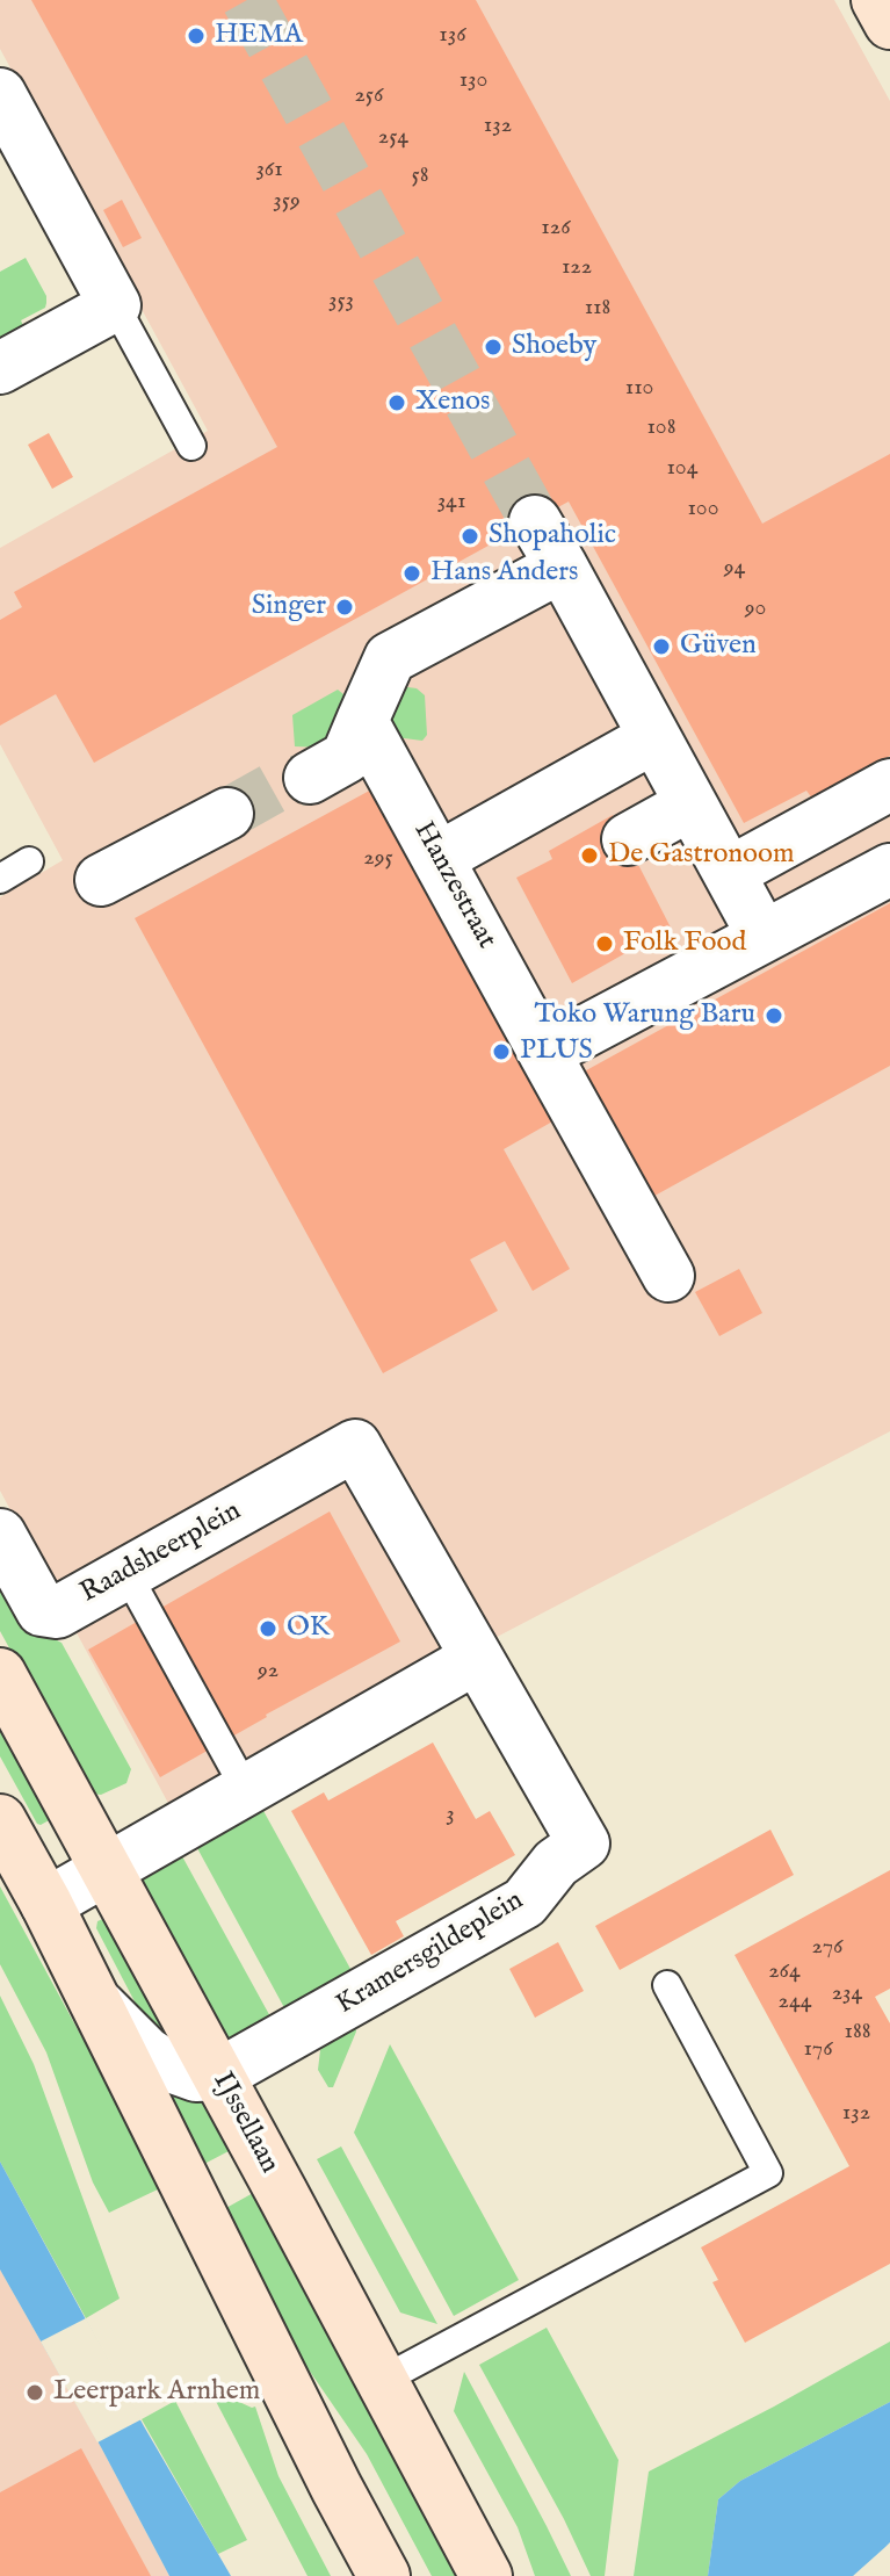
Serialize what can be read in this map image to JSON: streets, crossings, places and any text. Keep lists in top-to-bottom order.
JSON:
{
  "streets": {
    "main road": ["IJssellaan"],
    "street": ["Hanzestraat", "Raadsheerplein", "Kramersgildeplein"]
  },
  "crossings": [
    ["Raadsheerplein", "Kramersgildeplein"],
    ["Kramersgildeplein", "IJssellaan"]
  ],
  "places": [
    "HEMA",
    "Shoeby",
    "Xenos",
    "Shopaholic",
    "Hans Anders",
    "Singer",
    "Güven",
    "De Gastronoom",
    "Folk Food",
    "Toko Warung Baru",
    "PLUS",
    "OK",
    "Leerpark Arnhem"
  ],
  "house_numbers": [
    "136",
    "130",
    "256",
    "132",
    "254",
    "361",
    "58",
    "359",
    "126",
    "122",
    "353",
    "118",
    "110",
    "108",
    "104",
    "341",
    "100",
    "94",
    "90",
    "295",
    "92",
    "3",
    "276",
    "264",
    "234",
    "244",
    "188",
    "176",
    "132"
  ]
}
